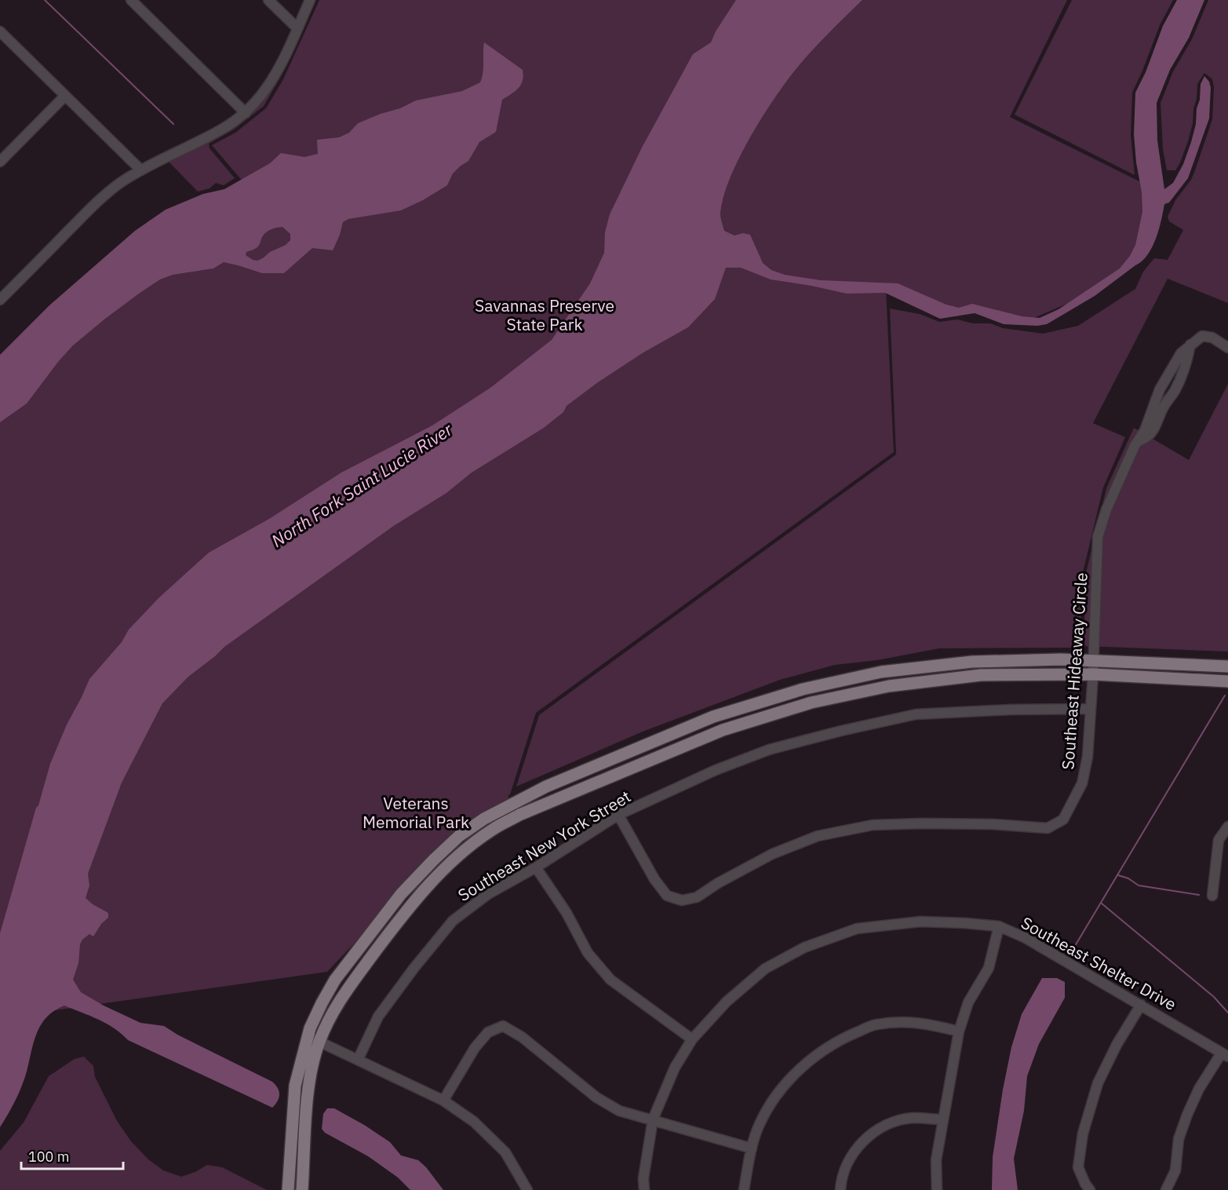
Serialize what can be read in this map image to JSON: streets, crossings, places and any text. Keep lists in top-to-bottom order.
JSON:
{
  "streets": {
    "street": ["Southeast Hideaway Circle", "Southeast New York Street", "Southeast Shelter Drive"]
  },
  "crossings": [
    ["Southeast Hideaway Circle", "Southeast New York Street"]
  ],
  "water": ["North Fork Saint Lucie River"],
  "parks": ["Savannas Preserve State Park", "Veterans Memorial Park"],
  "scale_bar": "100 m"
}
